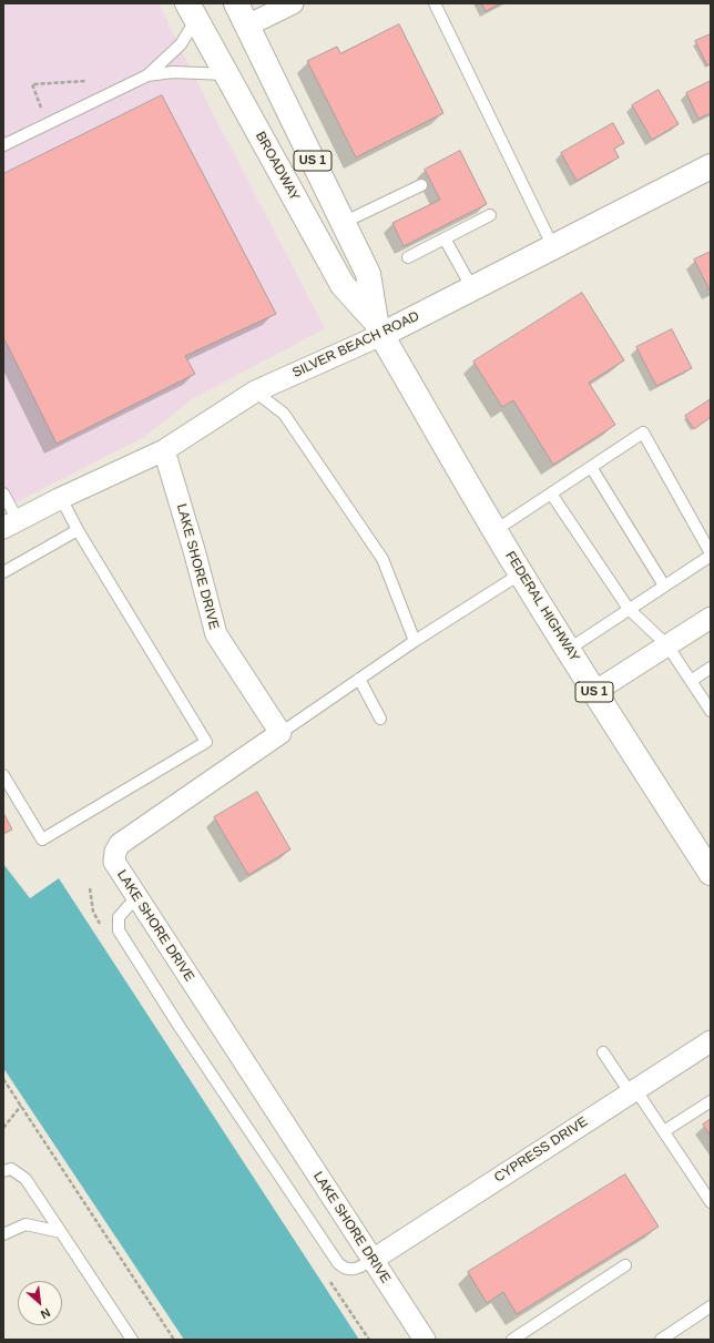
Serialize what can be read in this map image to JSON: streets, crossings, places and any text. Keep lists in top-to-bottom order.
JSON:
{
  "streets": {
    "main road": [
      "US 1",
      "BROADWAY",
      "SILVER BEACH ROAD",
      "FEDERAL HIGHWAY"
    ],
    "street": ["LAKE SHORE DRIVE", "CYPRESS DRIVE"]
  },
  "crossings": [
    ["US 1", "BROADWAY"],
    ["US 1", "SILVER BEACH ROAD"],
    ["US 1", "FEDERAL HIGHWAY"],
    ["BROADWAY", "SILVER BEACH ROAD"],
    ["BROADWAY", "FEDERAL HIGHWAY"],
    ["SILVER BEACH ROAD", "LAKE SHORE DRIVE"],
    ["SILVER BEACH ROAD", "FEDERAL HIGHWAY"],
    ["LAKE SHORE DRIVE", "CYPRESS DRIVE"]
  ],
  "north": "bottom right"
}
